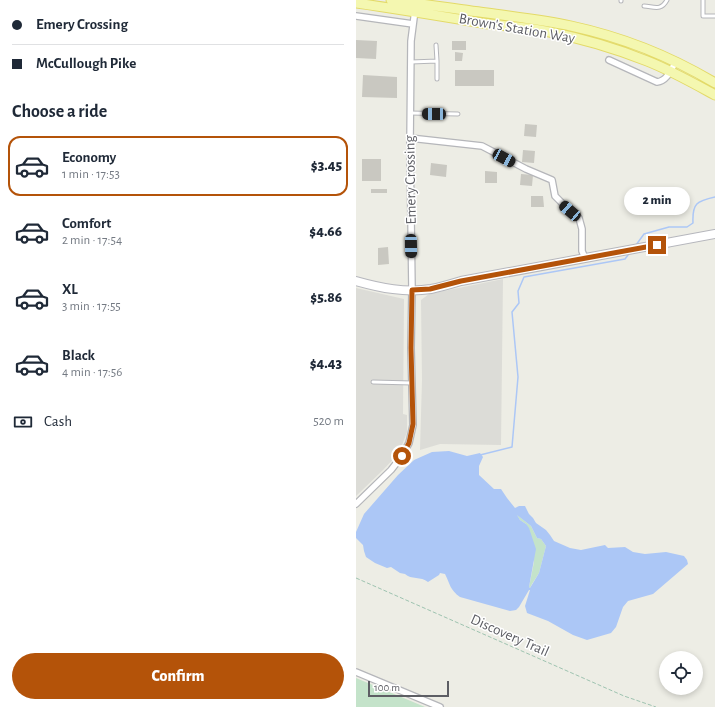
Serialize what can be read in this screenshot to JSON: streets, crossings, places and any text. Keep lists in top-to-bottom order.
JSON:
{
  "streets": {
    "main road": ["Brown's Station Way"],
    "street": ["Emery Crossing"],
    "path": ["Discovery Trail"]
  },
  "crossings": [
    ["Brown's Station Way", "Emery Crossing"]
  ],
  "scale_bar": "100 m",
  "page": {
    "banner": ["Emery Crossing", "McCullough Pike"],
    "heading": "Choose a ride",
    "list": [
      {
        "name": "Economy",
        "note": "1 min · 17:53",
        "value": "$3.45"
      },
      {
        "name": "Comfort",
        "note": "2 min · 17:54",
        "value": "$4.66"
      },
      {
        "name": "XL",
        "note": "3 min · 17:55",
        "value": "$5.86"
      },
      {
        "name": "Black",
        "note": "4 min · 17:56",
        "value": "$4.43"
      }
    ],
    "bubble": "2 min",
    "pay": ["Cash", "520 m"],
    "buttons": "Confirm",
    "scale": "100 m"
  }
}
